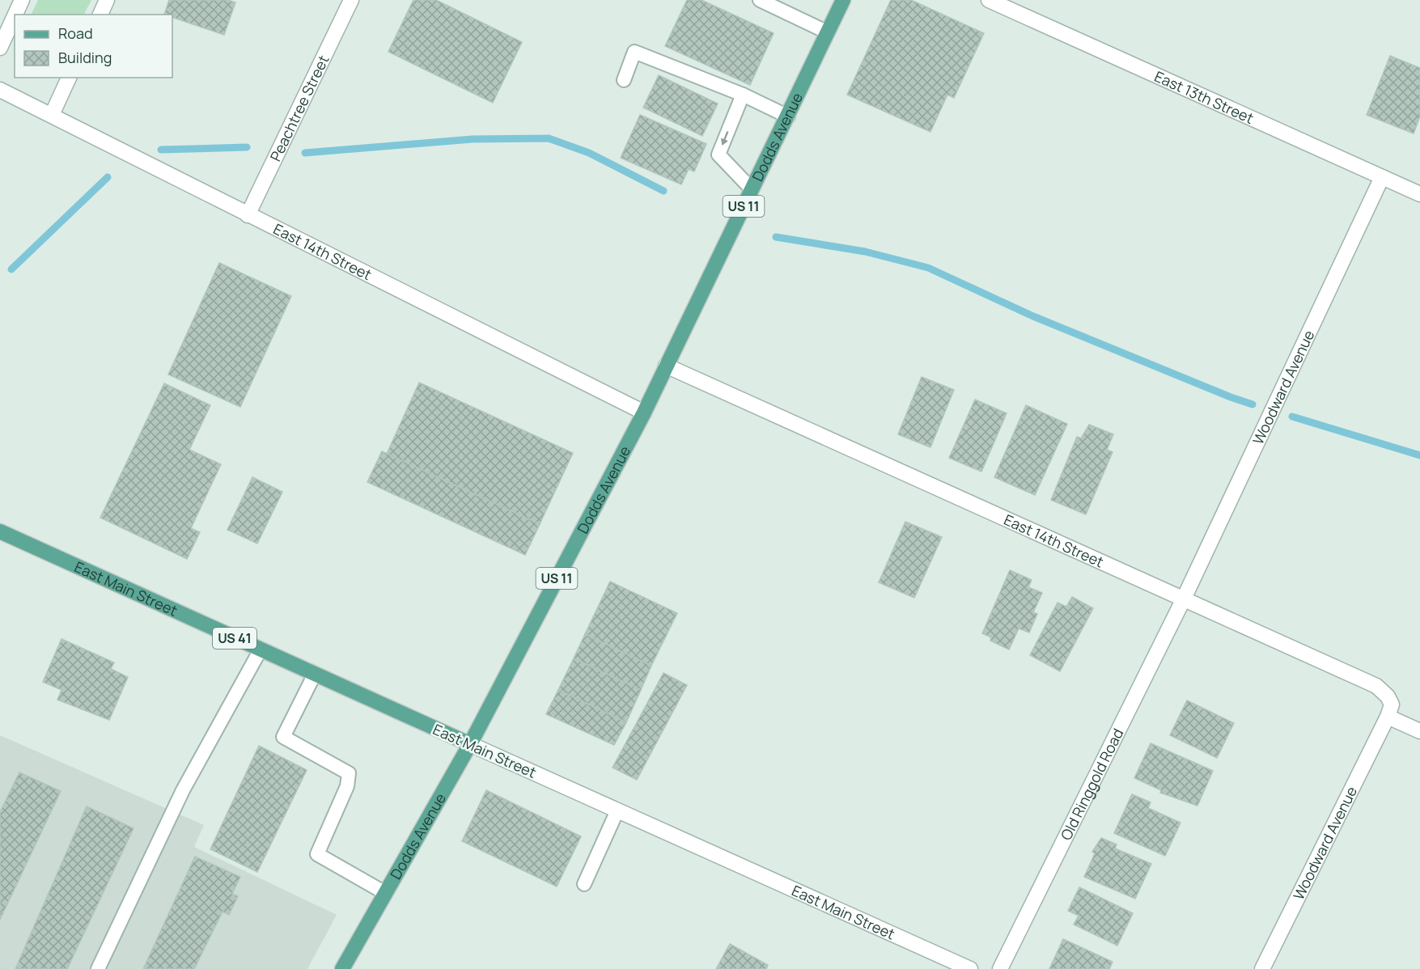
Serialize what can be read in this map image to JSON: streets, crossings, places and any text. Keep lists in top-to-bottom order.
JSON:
{
  "streets": {
    "main road": [
      "Dodds Avenue",
      "US 11",
      "East Main Street",
      "US 41"
    ],
    "street": [
      "East 13th Street",
      "Peachtree Street",
      "East 14th Street",
      "Woodward Avenue",
      "Old Ringgold Road"
    ]
  },
  "crossings": [
    ["East 13th Street", "Woodward Avenue"],
    ["Peachtree Street", "East 14th Street"],
    ["Dodds Avenue", "East 14th Street"],
    ["Dodds Avenue", "East Main Street"],
    ["East 14th Street", "Woodward Avenue"],
    ["East 14th Street", "Old Ringgold Road"],
    ["Woodward Avenue", "Old Ringgold Road"]
  ],
  "legend": ["Road", "Building"]
}
